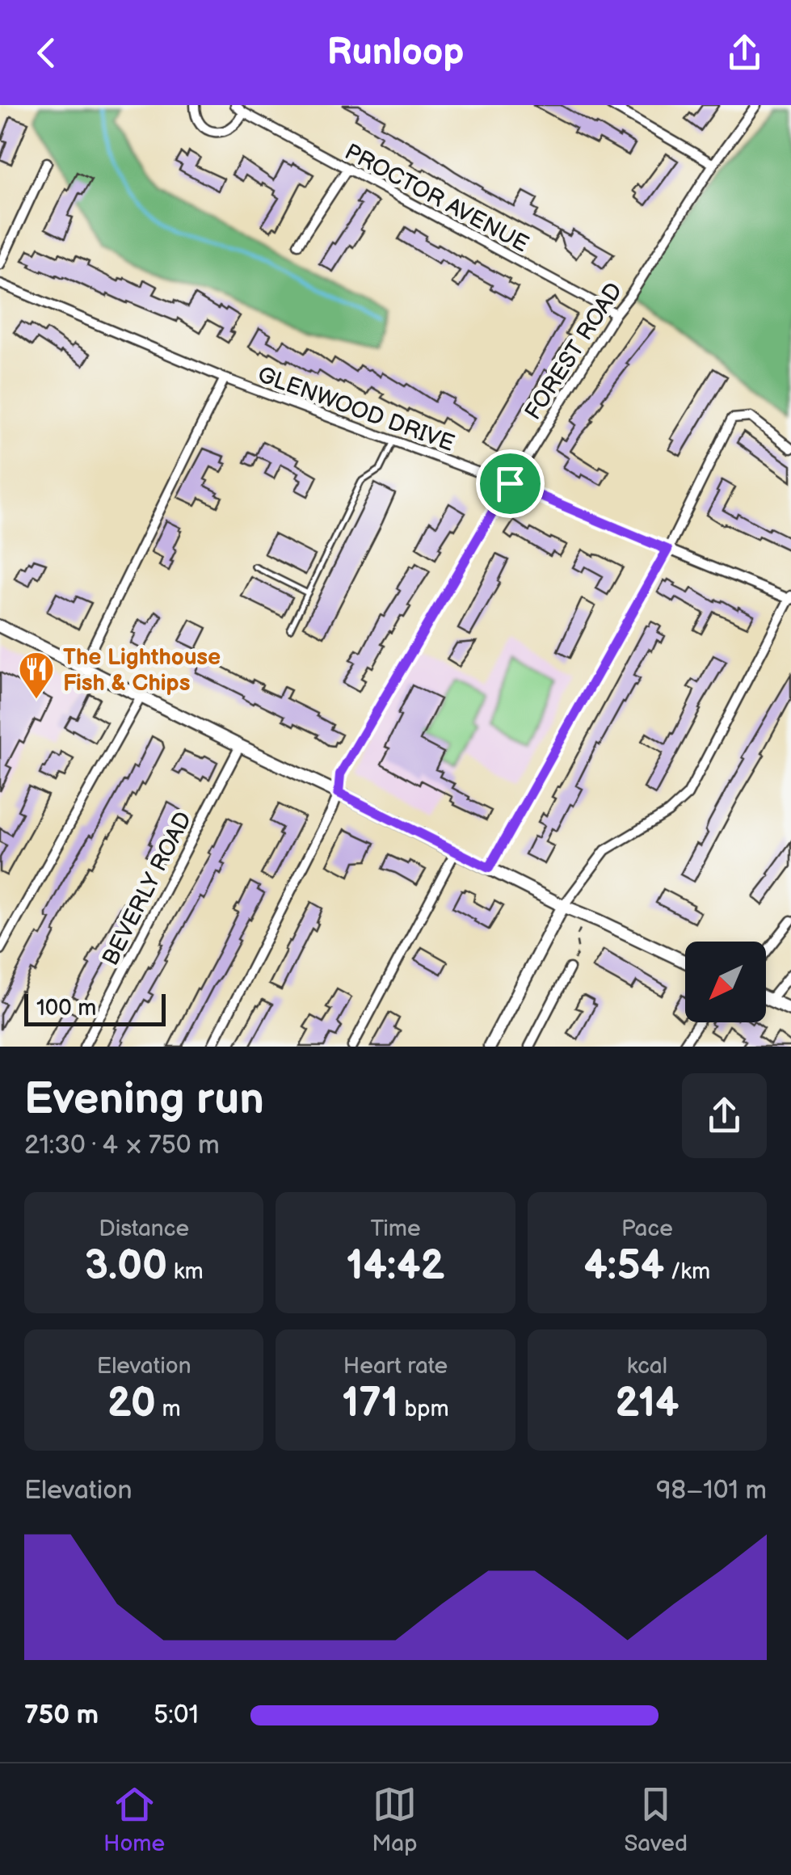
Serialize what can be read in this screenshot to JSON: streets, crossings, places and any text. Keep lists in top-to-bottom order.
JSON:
{
  "streets": {
    "street": [
      "PROCTOR AVENUE",
      "FOREST ROAD",
      "GLENWOOD DRIVE",
      "BEVERLY ROAD"
    ]
  },
  "crossings": [
    ["PROCTOR AVENUE", "FOREST ROAD"],
    ["FOREST ROAD", "GLENWOOD DRIVE"]
  ],
  "places": {
    "restaurant": ["The Lighthouse Fish & Chips"]
  },
  "scale_bar": "100 m",
  "north": "bottom left",
  "page": {
    "header": "Runloop",
    "scale": "100 m",
    "heading": ["Evening run", "21:30 · 4 × 750 m"],
    "stats": [
      ["Distance", "3.00 km"],
      ["Time", "14:42"],
      ["Pace", "4:54 /km"],
      ["Elevation", "20 m"],
      ["Heart rate", "171 bpm"],
      ["kcal", "214"]
    ],
    "chart": ["Elevation", "98–101 m"],
    "list": [
      {
        "name": "750 m",
        "note": "5:01"
      }
    ],
    "tabs": ["Home", "Map", "Saved"]
  }
}
